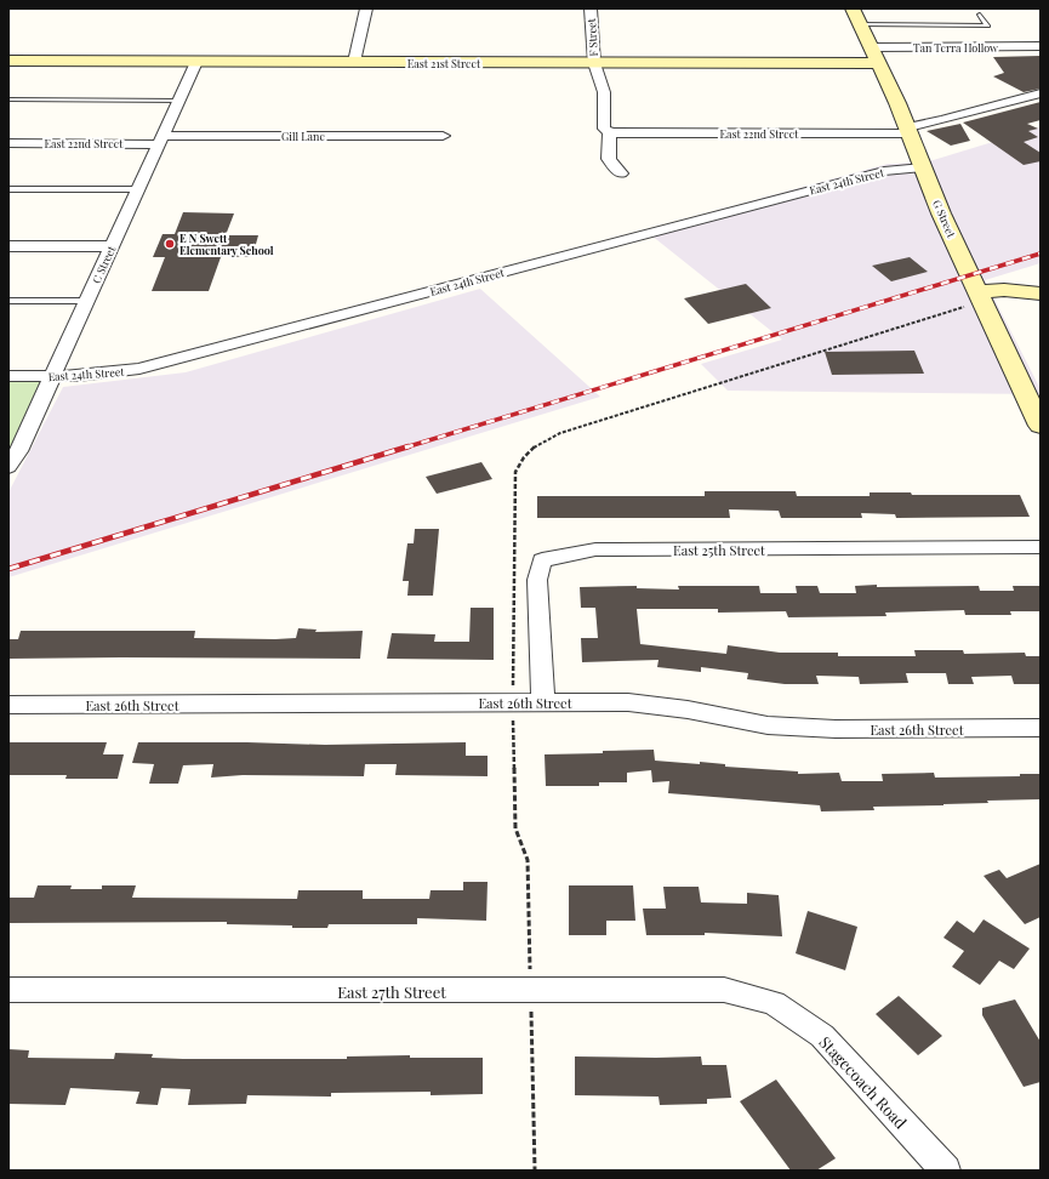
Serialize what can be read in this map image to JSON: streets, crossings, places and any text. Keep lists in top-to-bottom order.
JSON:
{
  "streets": {
    "main road": ["East 21st Street", "G Street"],
    "street": [
      "F Street",
      "Tan Terra Hollow",
      "East 22nd Street",
      "Gill Lane",
      "East 24th Street",
      "C Street",
      "East 25th Street",
      "East 26th Street",
      "East 27th Street",
      "Stagecoach Road"
    ]
  },
  "crossings": [
    ["F Street", "East 21st Street"],
    ["F Street", "East 22nd Street"],
    ["Tan Terra Hollow", "East 21st Street"],
    ["Tan Terra Hollow", "G Street"],
    ["East 21st Street", "G Street"],
    ["East 21st Street", "C Street"],
    ["East 22nd Street", "Gill Lane"],
    ["East 22nd Street", "G Street"],
    ["East 22nd Street", "C Street"],
    ["Gill Lane", "C Street"],
    ["East 24th Street", "G Street"],
    ["East 24th Street", "C Street"],
    ["East 25th Street", "East 26th Street"],
    ["East 27th Street", "Stagecoach Road"]
  ],
  "places": ["E N Swett Elementary School"]
}
